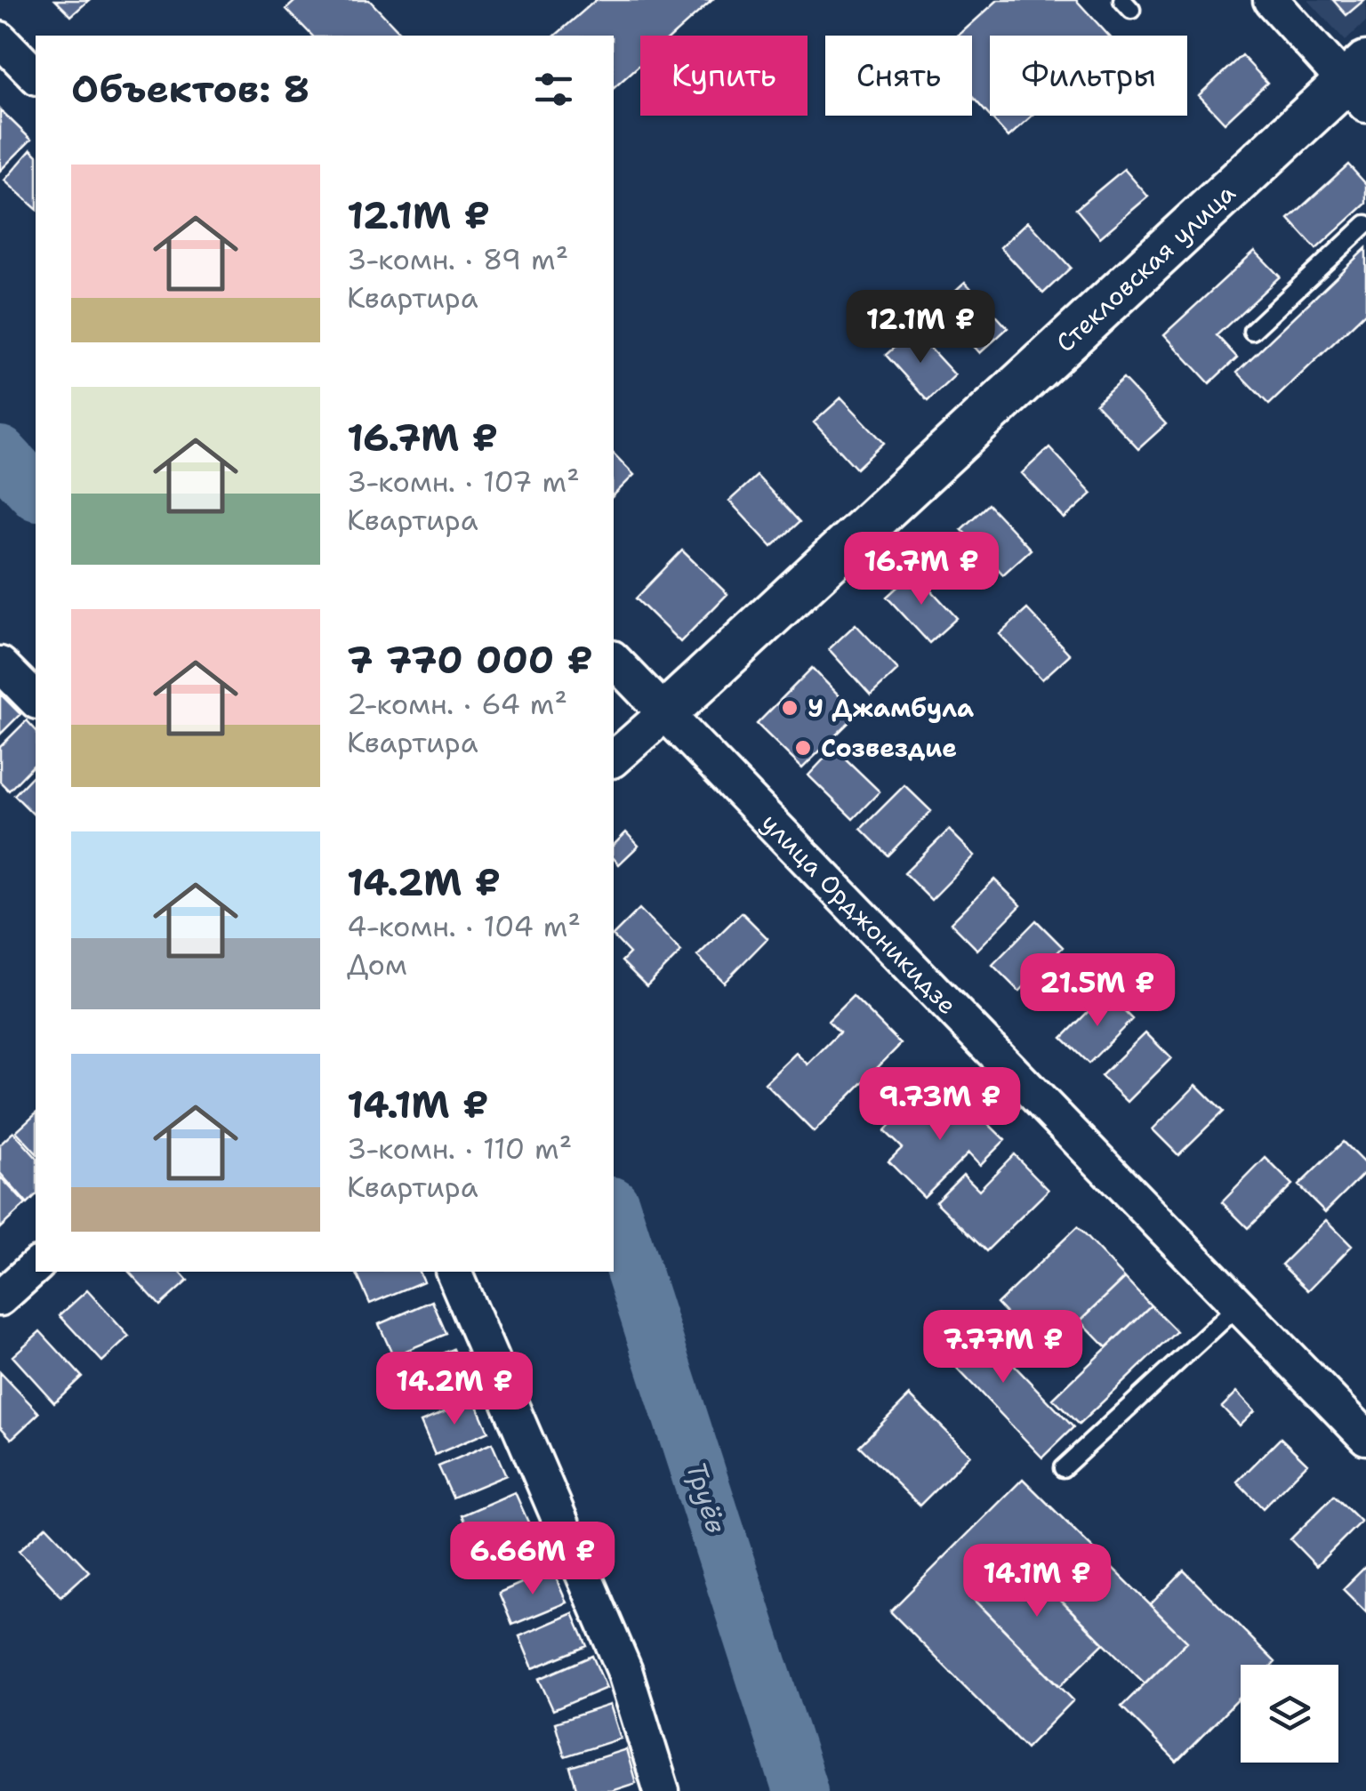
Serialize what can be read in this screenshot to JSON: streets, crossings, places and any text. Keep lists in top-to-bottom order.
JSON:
{
  "streets": {
    "street": ["Стекловская улица", "улица Орджоникидзе"]
  },
  "crossings": [
    ["Стекловская улица", "улица Орджоникидзе"]
  ],
  "water": ["Труёв"],
  "places": ["У Джамбула", "Созвездие"],
  "page": {
    "chip": ["Купить", "Снять", "Фильтры"],
    "heading": "Объектов: 8",
    "list": [
      {
        "name": "12.1M ₽",
        "note": "3-комн. · 89 m² · Квартира"
      },
      {
        "name": "16.7M ₽",
        "note": "3-комн. · 107 m² · Квартира"
      },
      {
        "name": "7 770 000 ₽",
        "note": "2-комн. · 64 m² · Квартира"
      },
      {
        "name": "14.2M ₽",
        "note": "4-комн. · 104 m² · Дом"
      },
      {
        "name": "14.1M ₽",
        "note": "3-комн. · 110 m² · Квартира"
      }
    ],
    "price": [
      "12.1M ₽",
      "16.7M ₽",
      "21.5M ₽",
      "9.73M ₽",
      "7.77M ₽",
      "14.2M ₽",
      "6.66M ₽",
      "14.1M ₽"
    ]
  }
}
